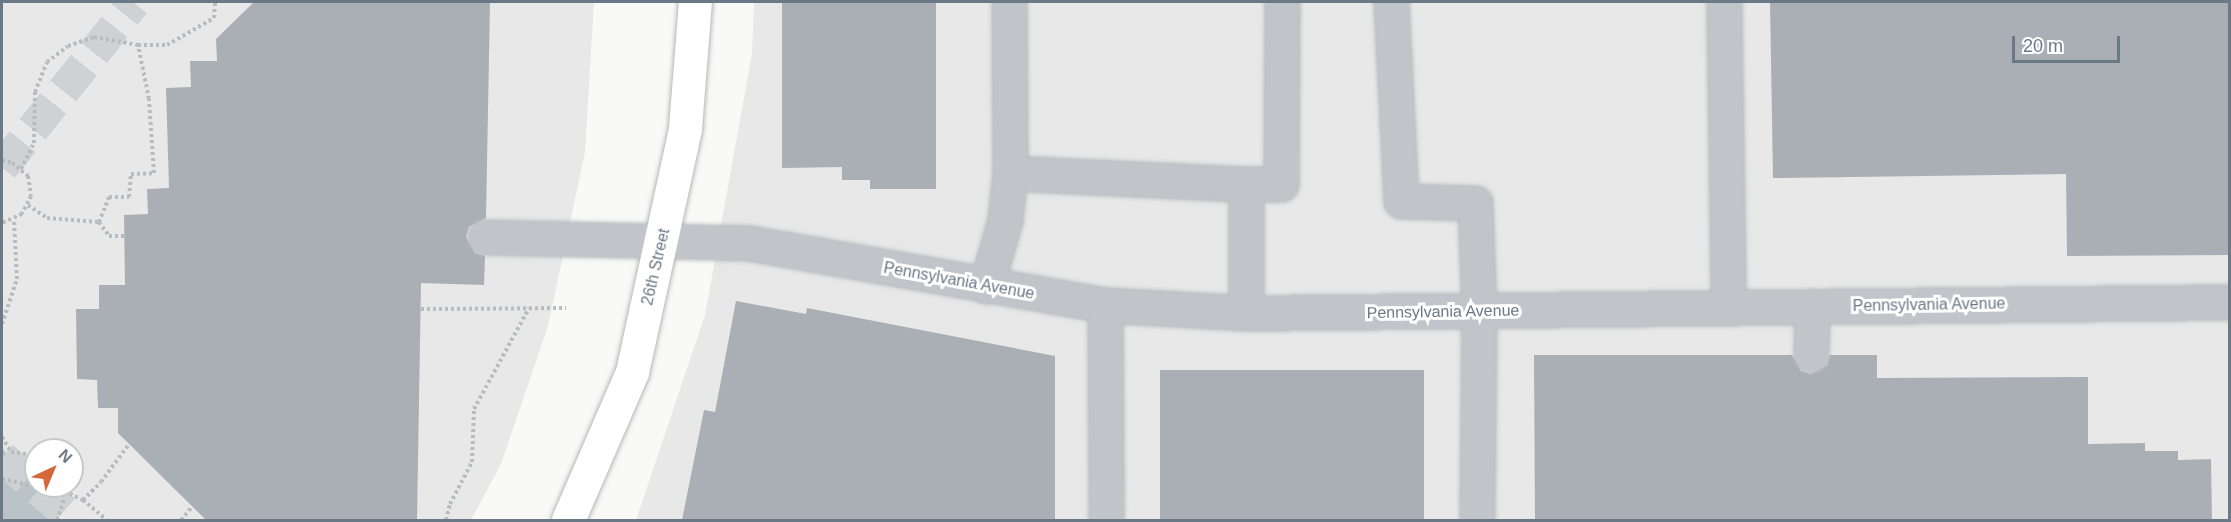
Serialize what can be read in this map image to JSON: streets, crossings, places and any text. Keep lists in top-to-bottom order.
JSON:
{
  "streets": {
    "main road": ["26th Street"],
    "street": ["Pennsylvania Avenue"]
  },
  "crossings": [
    ["26th Street", "Pennsylvania Avenue"]
  ],
  "scale_bar": "20 m",
  "north": "top right"
}
